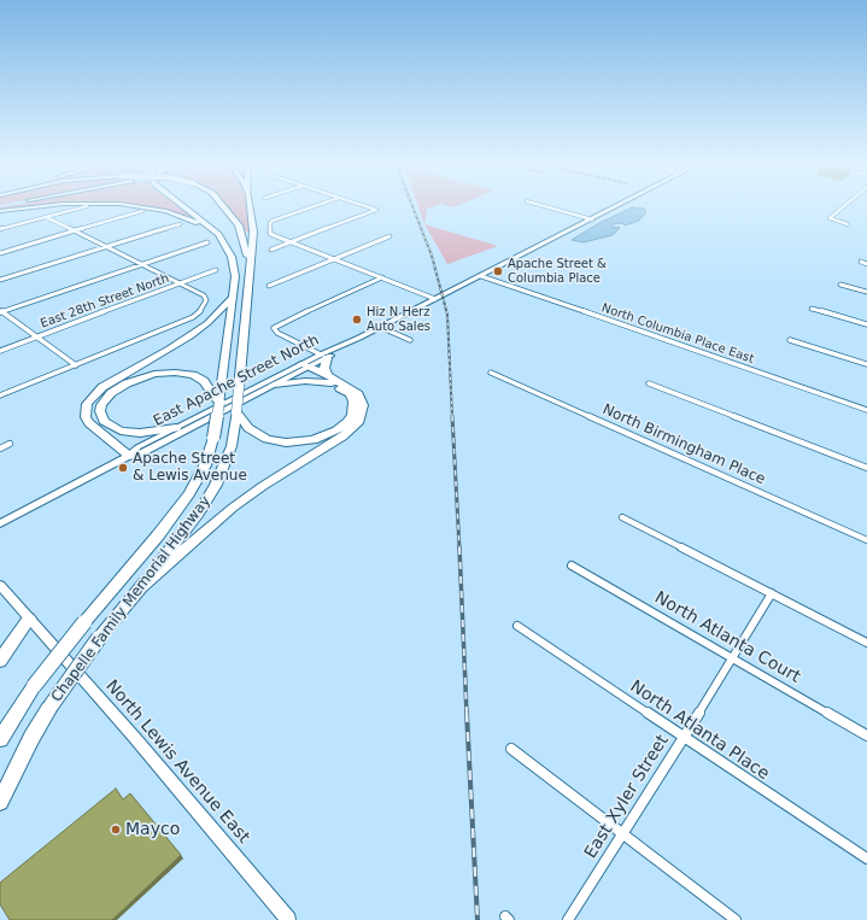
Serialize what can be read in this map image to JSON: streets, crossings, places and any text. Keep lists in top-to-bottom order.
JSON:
{
  "streets": {
    "highway": ["Chapelle Family Memorial Highway"],
    "main road": ["East Apache Street North", "North Lewis Avenue East"],
    "street": [
      "East 28th Street North",
      "North Columbia Place East",
      "North Birmingham Place",
      "North Atlanta Court",
      "North Atlanta Place",
      "East Xyler Street"
    ]
  },
  "crossings": [
    ["North Columbia Place East", "East Apache Street North"],
    ["North Atlanta Court", "East Xyler Street"],
    ["North Atlanta Place", "East Xyler Street"]
  ],
  "places": [
    "Apache Street & Columbia Place",
    "Hiz N Herz Auto Sales",
    "Apache Street & Lewis Avenue",
    "Mayco"
  ]
}
